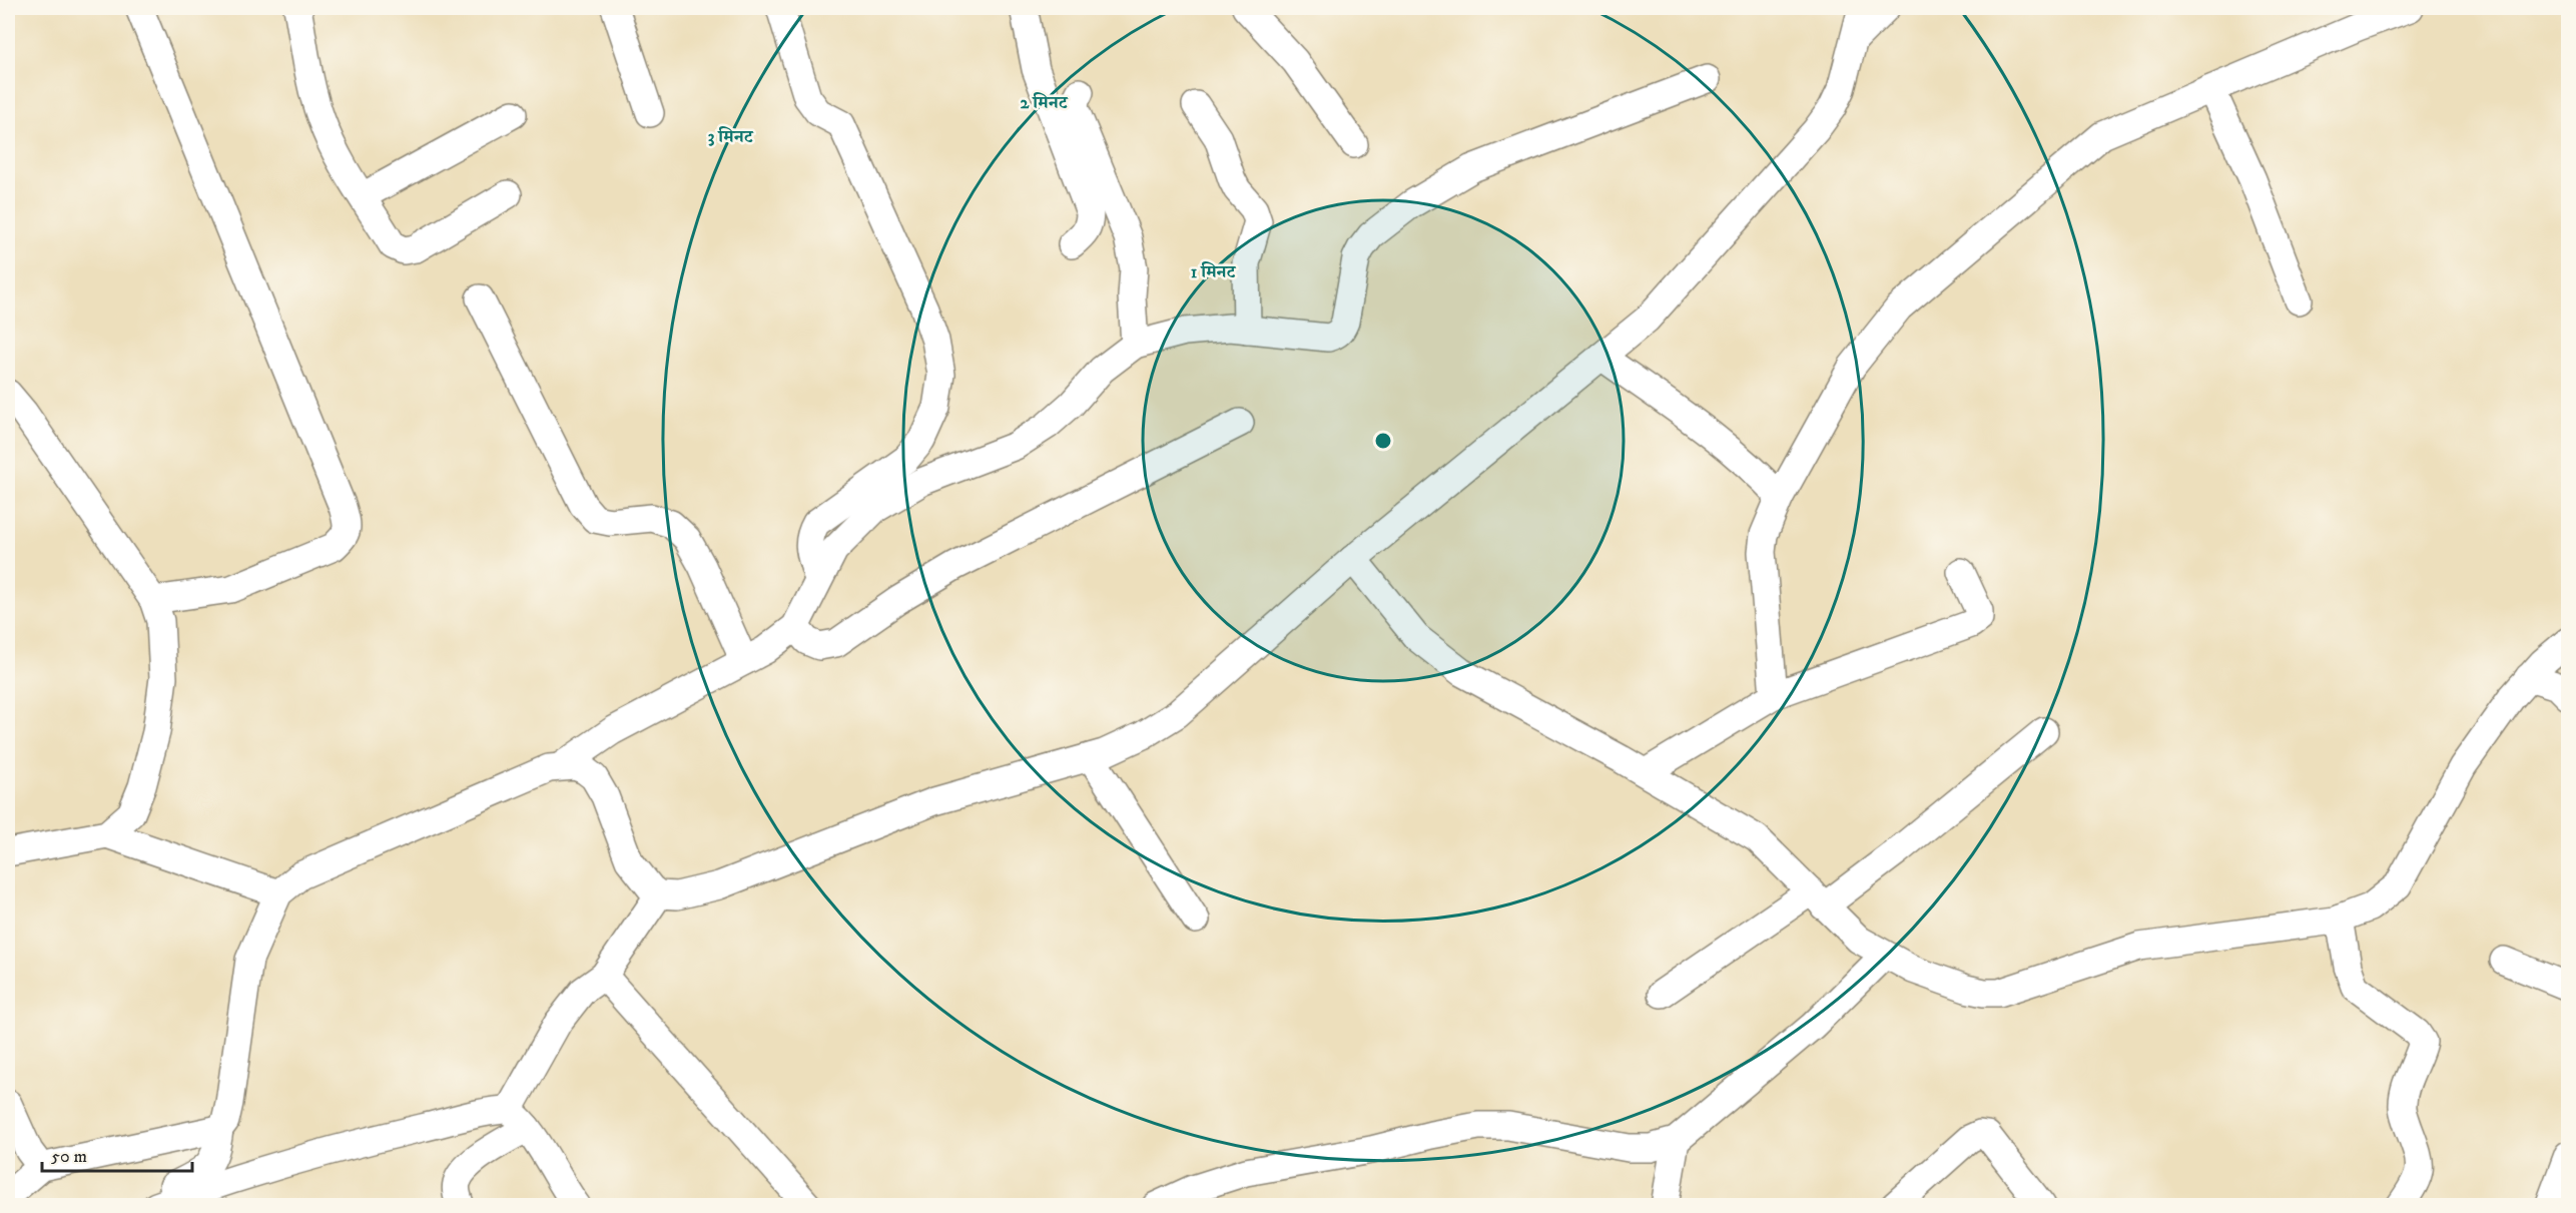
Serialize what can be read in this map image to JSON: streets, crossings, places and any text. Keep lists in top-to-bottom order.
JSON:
{
  "scale_bar": "50 m",
  "rings": ["2 मिनट", "3 मिनट", "1 मिनट"]
}
